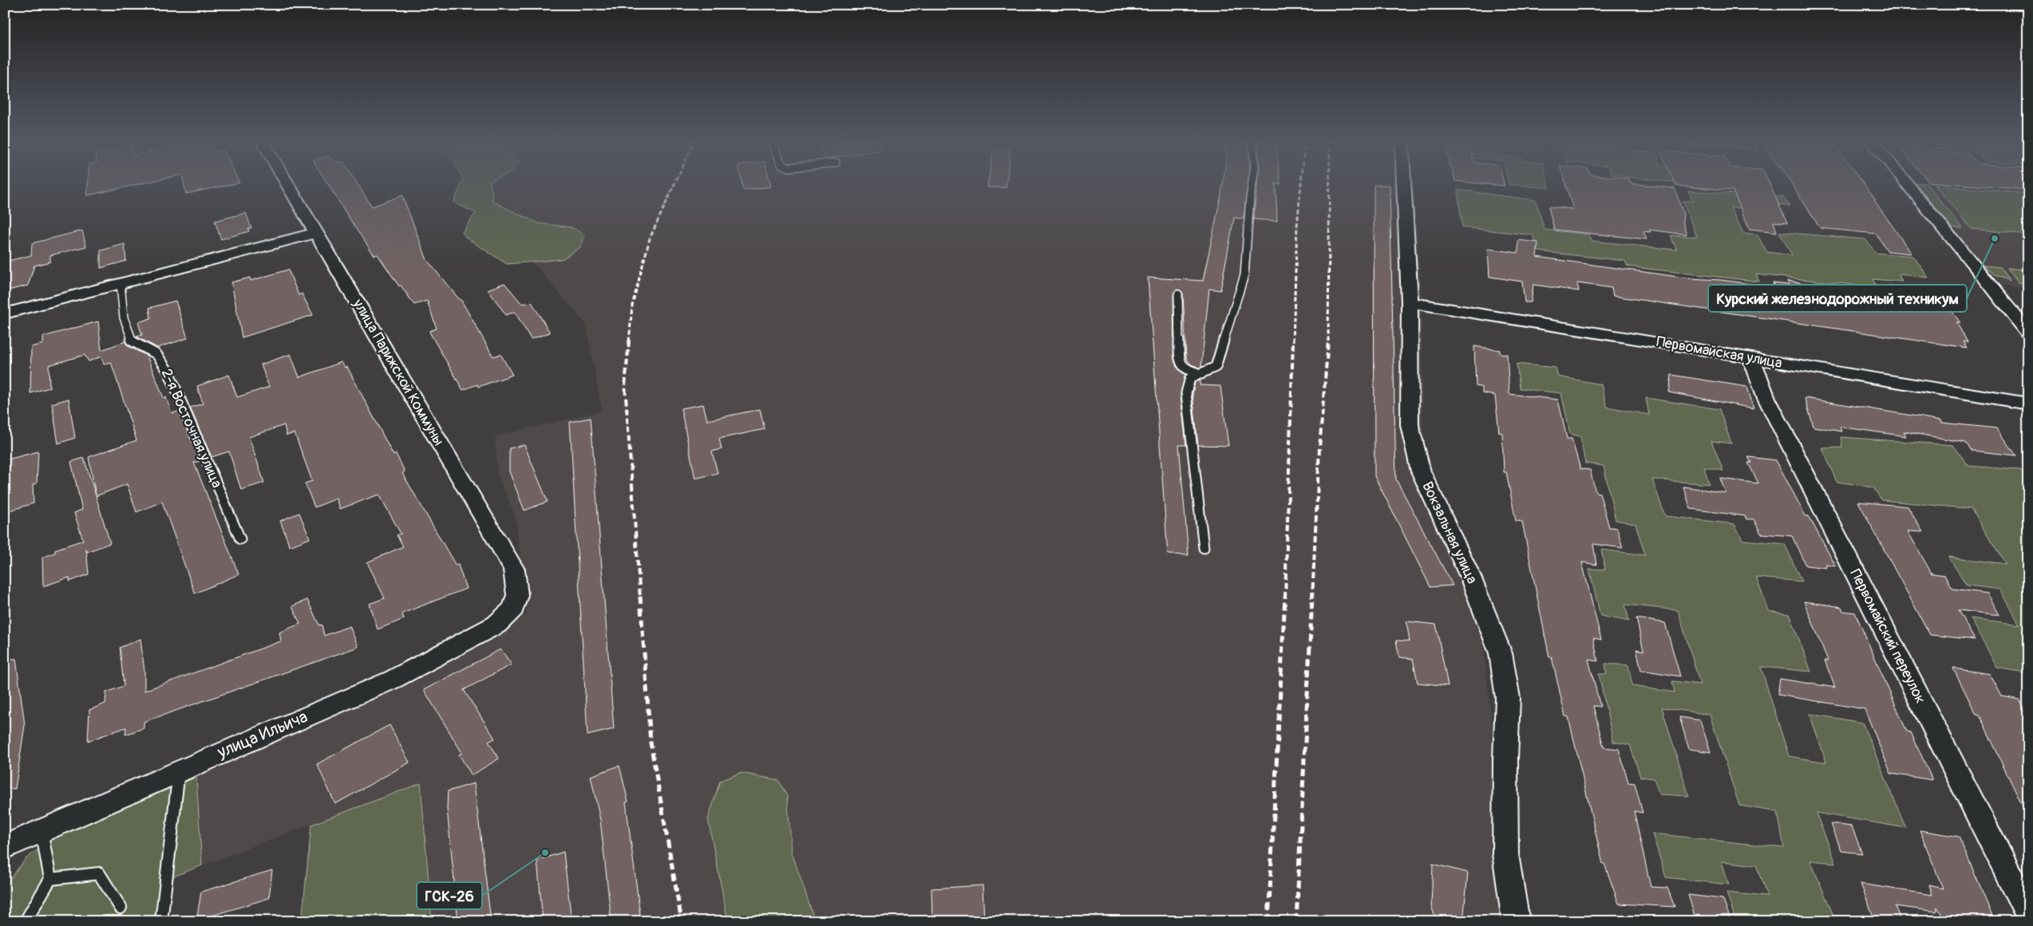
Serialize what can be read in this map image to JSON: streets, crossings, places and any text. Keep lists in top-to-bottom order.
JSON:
{
  "streets": {
    "street": [
      "Первомайская улица",
      "улица Парижской Коммуны",
      "Вокзальная улица",
      "Первомайский переулок",
      "улица Ильича"
    ],
    "lane": ["2-я Восточная улица"]
  },
  "crossings": [
    ["Первомайская улица", "Вокзальная улица"],
    ["Первомайская улица", "Первомайский переулок"],
    ["улица Парижской Коммуны", "улица Ильича"]
  ],
  "places": ["Курский железнодорожный техникум", "ГСК-26"]
}
